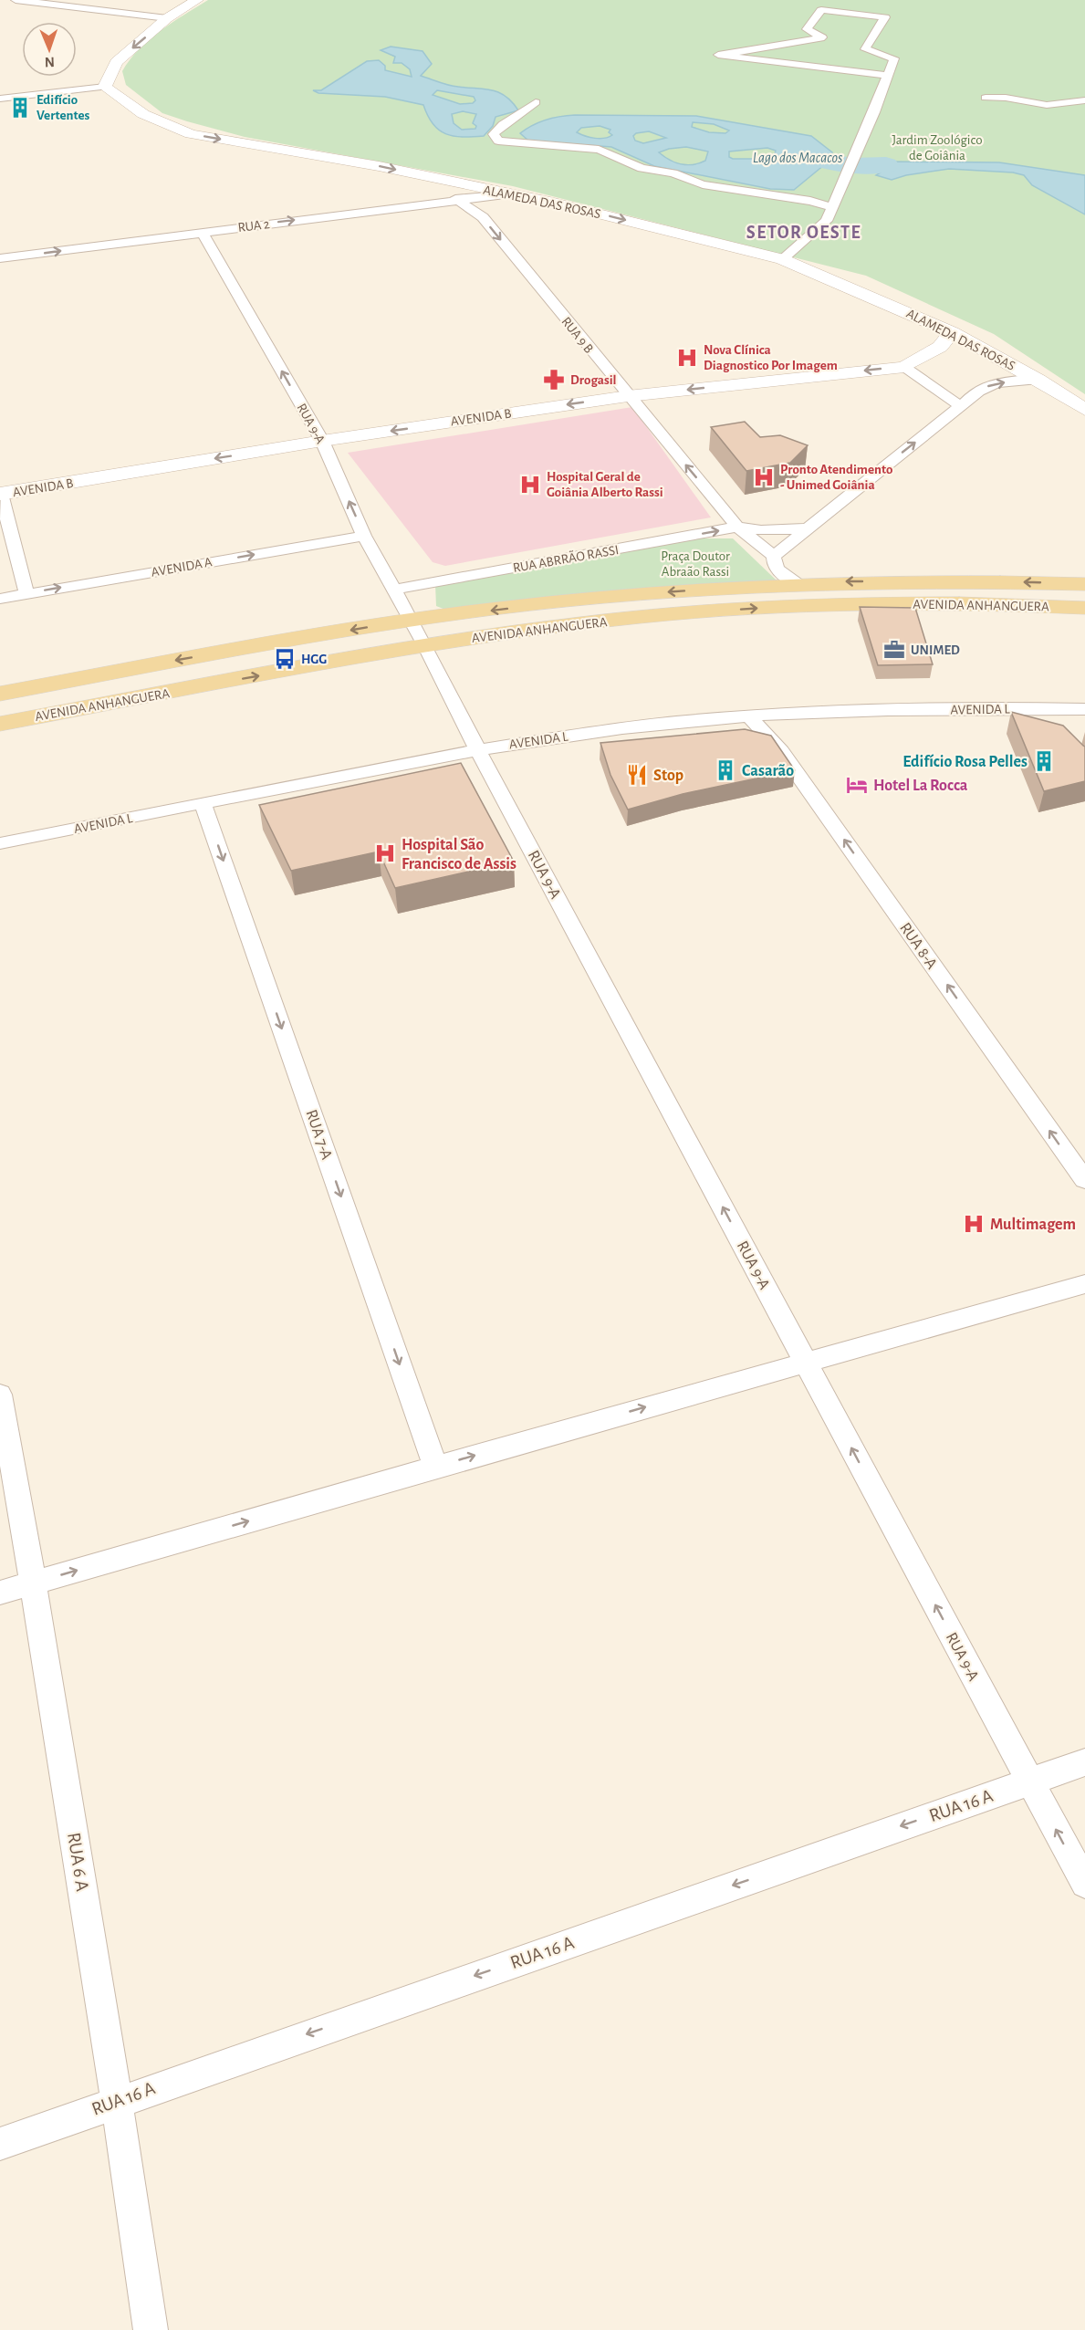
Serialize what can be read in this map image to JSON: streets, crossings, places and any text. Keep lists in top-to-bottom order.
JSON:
{
  "streets": {
    "main road": ["ALAMEDA DAS ROSAS", "AVENIDA B", "AVENIDA ANHANGUERA"],
    "street": [
      "RUA 2",
      "RUA 9 B",
      "RUA 9-A",
      "RUA ABRRÃO RASSI",
      "AVENIDA A",
      "AVENIDA L",
      "RUA 8-A",
      "RUA 7-A",
      "RUA 16 A",
      "RUA 6 A"
    ]
  },
  "crossings": [
    ["ALAMEDA DAS ROSAS", "RUA 2"],
    ["ALAMEDA DAS ROSAS", "AVENIDA B"],
    ["RUA 2", "RUA 9 B"],
    ["RUA 2", "RUA 9-A"],
    ["RUA 9 B", "AVENIDA B"],
    ["RUA 9 B", "RUA ABRRÃO RASSI"],
    ["AVENIDA B", "RUA 9-A"],
    ["RUA 9-A", "RUA ABRRÃO RASSI"],
    ["RUA 9-A", "AVENIDA A"],
    ["RUA 9-A", "AVENIDA ANHANGUERA"],
    ["RUA 9-A", "AVENIDA L"],
    ["RUA 9-A", "RUA 16 A"],
    ["AVENIDA L", "RUA 8-A"],
    ["AVENIDA L", "RUA 7-A"],
    ["RUA 16 A", "RUA 6 A"]
  ],
  "one_way": [
    "ALAMEDA DAS ROSAS",
    "RUA 2",
    "AVENIDA B",
    "RUA 9-A",
    "RUA ABRRÃO RASSI",
    "AVENIDA A",
    "RUA 8-A",
    "RUA 7-A",
    "RUA 16 A"
  ],
  "districts": ["SETOR OESTE"],
  "water": ["Lago dos Macacos"],
  "parks": ["Jardim Zoológico de Goiânia", "Praça Doutor Abraão Rassi"],
  "places": {
    "building": ["Edifício Vertentes", "Edifício Rosa Pelles", "Casarão"],
    "hospital": [
      "Nova Clínica Diagnostico Por Imagem",
      "Pronto Atendimento - Unimed Goiânia",
      "Hospital Geral de Goiânia Alberto Rassi",
      "Hospital São Francisco de Assis",
      "Multimagem"
    ],
    "pharmacy": ["Drogasil"],
    "office": ["UNIMED"],
    "bus stop": ["HGG"],
    "restaurant": ["Stop"],
    "hotel": ["Hotel La Rocca"]
  },
  "north": "bottom"
}
